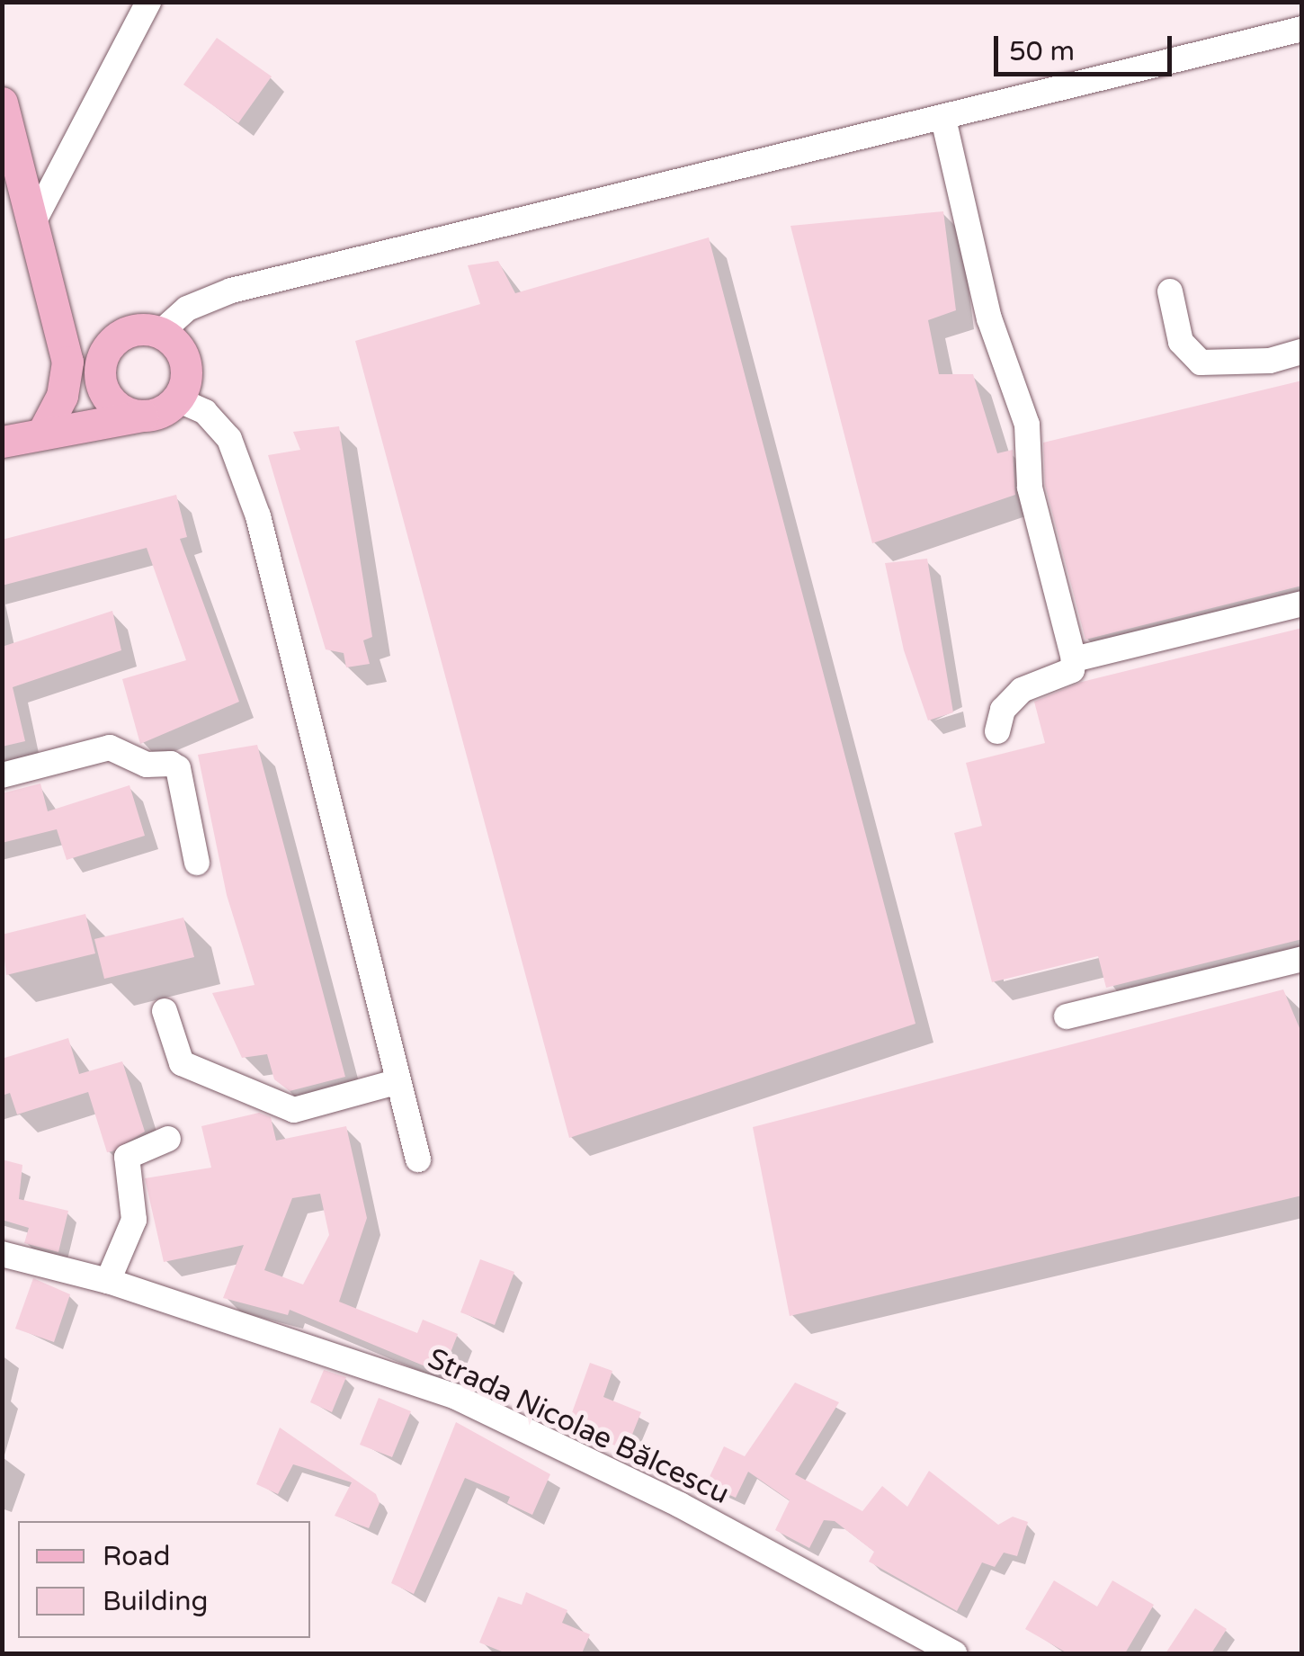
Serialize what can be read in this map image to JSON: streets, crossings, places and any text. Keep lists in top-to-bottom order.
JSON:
{
  "streets": {
    "street": ["Strada Nicolae Bălcescu"]
  },
  "legend": ["Road", "Building"],
  "scale_bar": "50 m"
}
